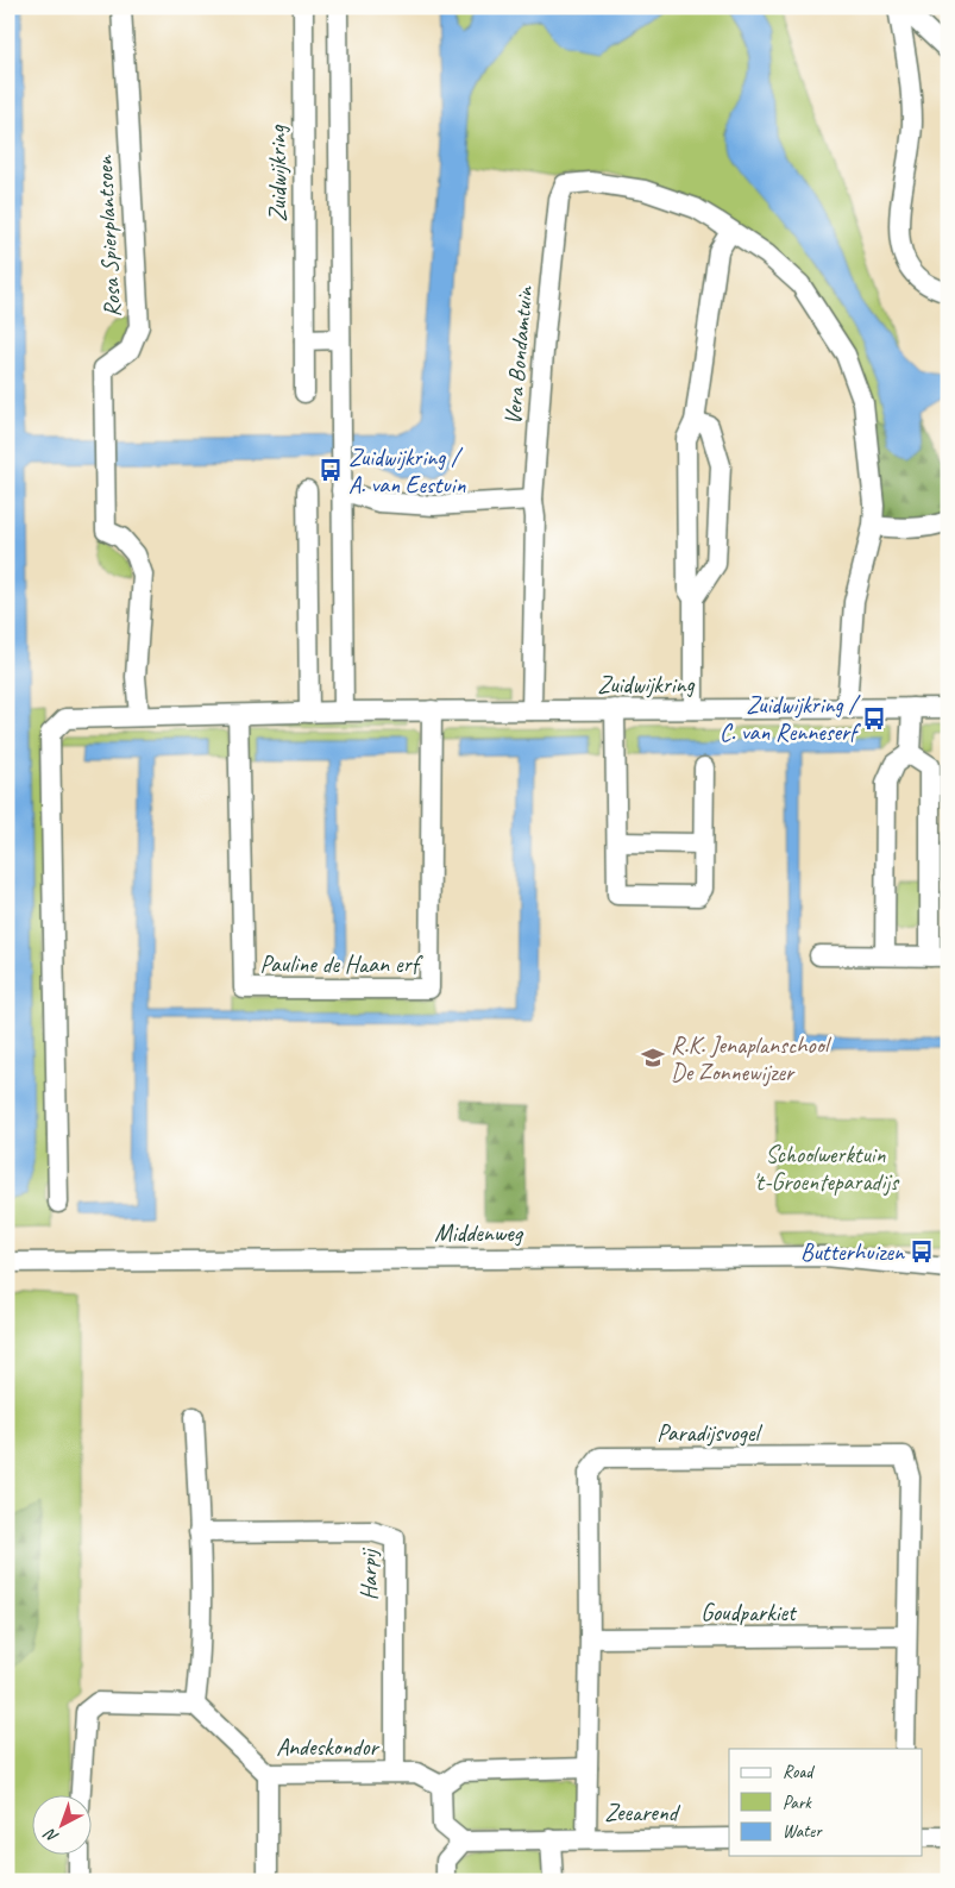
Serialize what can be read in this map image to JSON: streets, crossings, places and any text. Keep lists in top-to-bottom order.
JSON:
{
  "streets": {
    "street": [
      "Zuidwijkring",
      "Rosa Spierplantsoen",
      "Vera Bondamtuin",
      "Pauline de Haan erf",
      "Middenweg",
      "Paradijsvogel",
      "Harpij",
      "Goudparkiet",
      "Andeskondor",
      "Zeearend"
    ]
  },
  "crossings": [
    ["Zuidwijkring", "Rosa Spierplantsoen"],
    ["Zuidwijkring", "Vera Bondamtuin"],
    ["Zuidwijkring", "Pauline de Haan erf"],
    ["Paradijsvogel", "Goudparkiet"],
    ["Paradijsvogel", "Zeearend"],
    ["Harpij", "Andeskondor"]
  ],
  "parks": ["Schoolwerktuin 't-Groenteparadijs"],
  "places": {
    "bus stop": ["Zuidwijkring / A. van Eestuin", "Zuidwijkring / C. van Renneserf", "Butterhuizen"],
    "school or university": ["R.K. Jenaplanschool De Zonnewijzer"]
  },
  "legend": ["Road", "Park", "Water"],
  "north": "bottom left"
}
